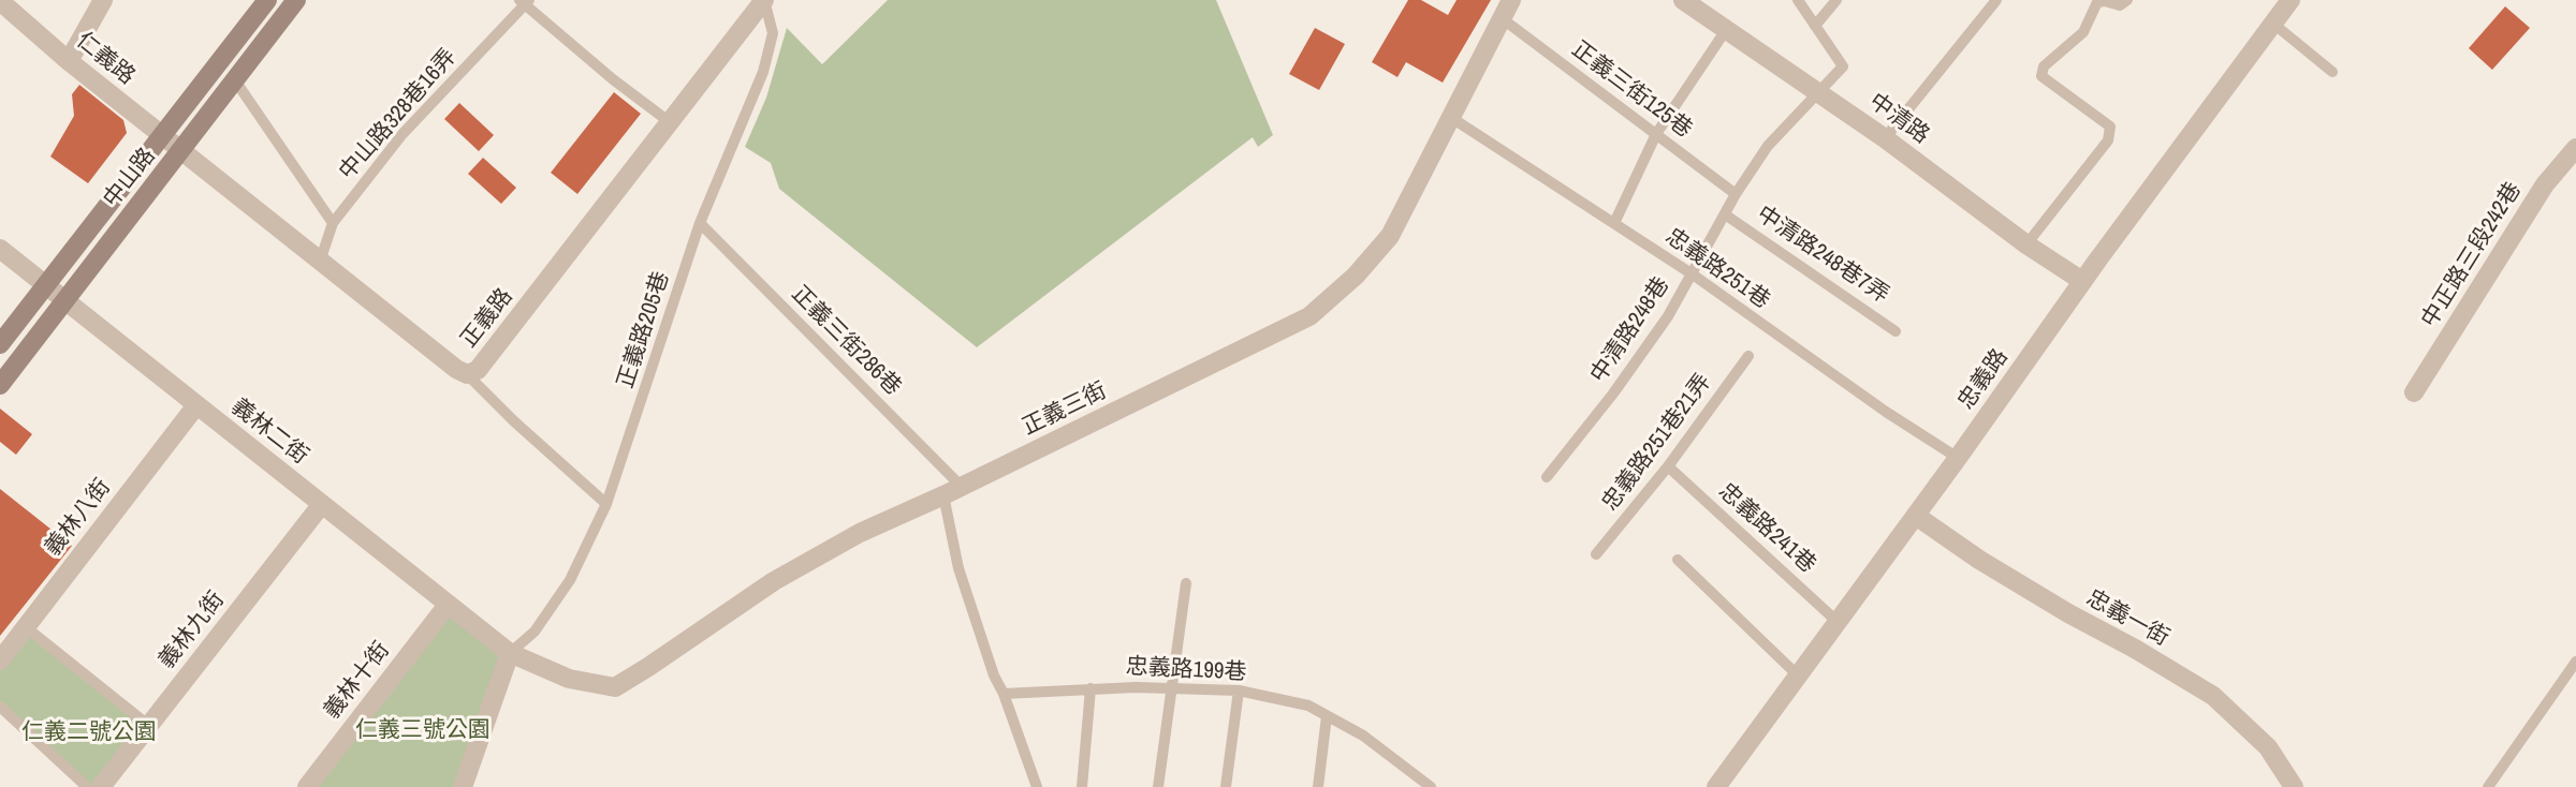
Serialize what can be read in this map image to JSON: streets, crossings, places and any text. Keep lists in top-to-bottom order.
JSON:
{
  "streets": {
    "main road": ["中山路"],
    "street": [
      "仁義路",
      "中清路",
      "中正路三段242巷",
      "正義路",
      "忠義路",
      "正義三街",
      "義林二街",
      "義林八街",
      "忠義一街",
      "義林九街",
      "義林十街"
    ],
    "lane": [
      "正義三街125巷",
      "中山路328巷16弄",
      "中清路248巷7弄",
      "忠義路251巷",
      "正義路205巷",
      "中清路248巷",
      "正義三街286巷",
      "忠義路251巷21弄",
      "忠義路241巷",
      "忠義路199巷"
    ]
  },
  "crossings": [
    ["仁義路", "中山路"],
    ["仁義路", "正義路"],
    ["正義三街125巷", "中清路248巷"],
    ["正義三街125巷", "正義三街"],
    ["中山路328巷16弄", "正義路"],
    ["中清路", "中清路248巷"],
    ["中清路", "忠義路"],
    ["中山路", "正義路"],
    ["中山路", "義林二街"],
    ["中清路248巷7弄", "中清路248巷"],
    ["忠義路251巷", "中清路248巷"],
    ["忠義路251巷", "忠義路"],
    ["忠義路251巷", "正義三街"],
    ["正義路", "正義路205巷"],
    ["正義路205巷", "正義三街286巷"],
    ["正義路205巷", "正義三街"],
    ["正義路205巷", "義林二街"],
    ["正義三街286巷", "正義三街"],
    ["忠義路", "忠義路241巷"],
    ["忠義路", "忠義一街"],
    ["正義三街", "義林二街"],
    ["義林二街", "義林八街"],
    ["義林二街", "義林九街"],
    ["義林二街", "義林十街"],
    ["忠義路251巷21弄", "忠義路241巷"]
  ],
  "parks": ["仁義三號公園", "仁義二號公園"]
}
